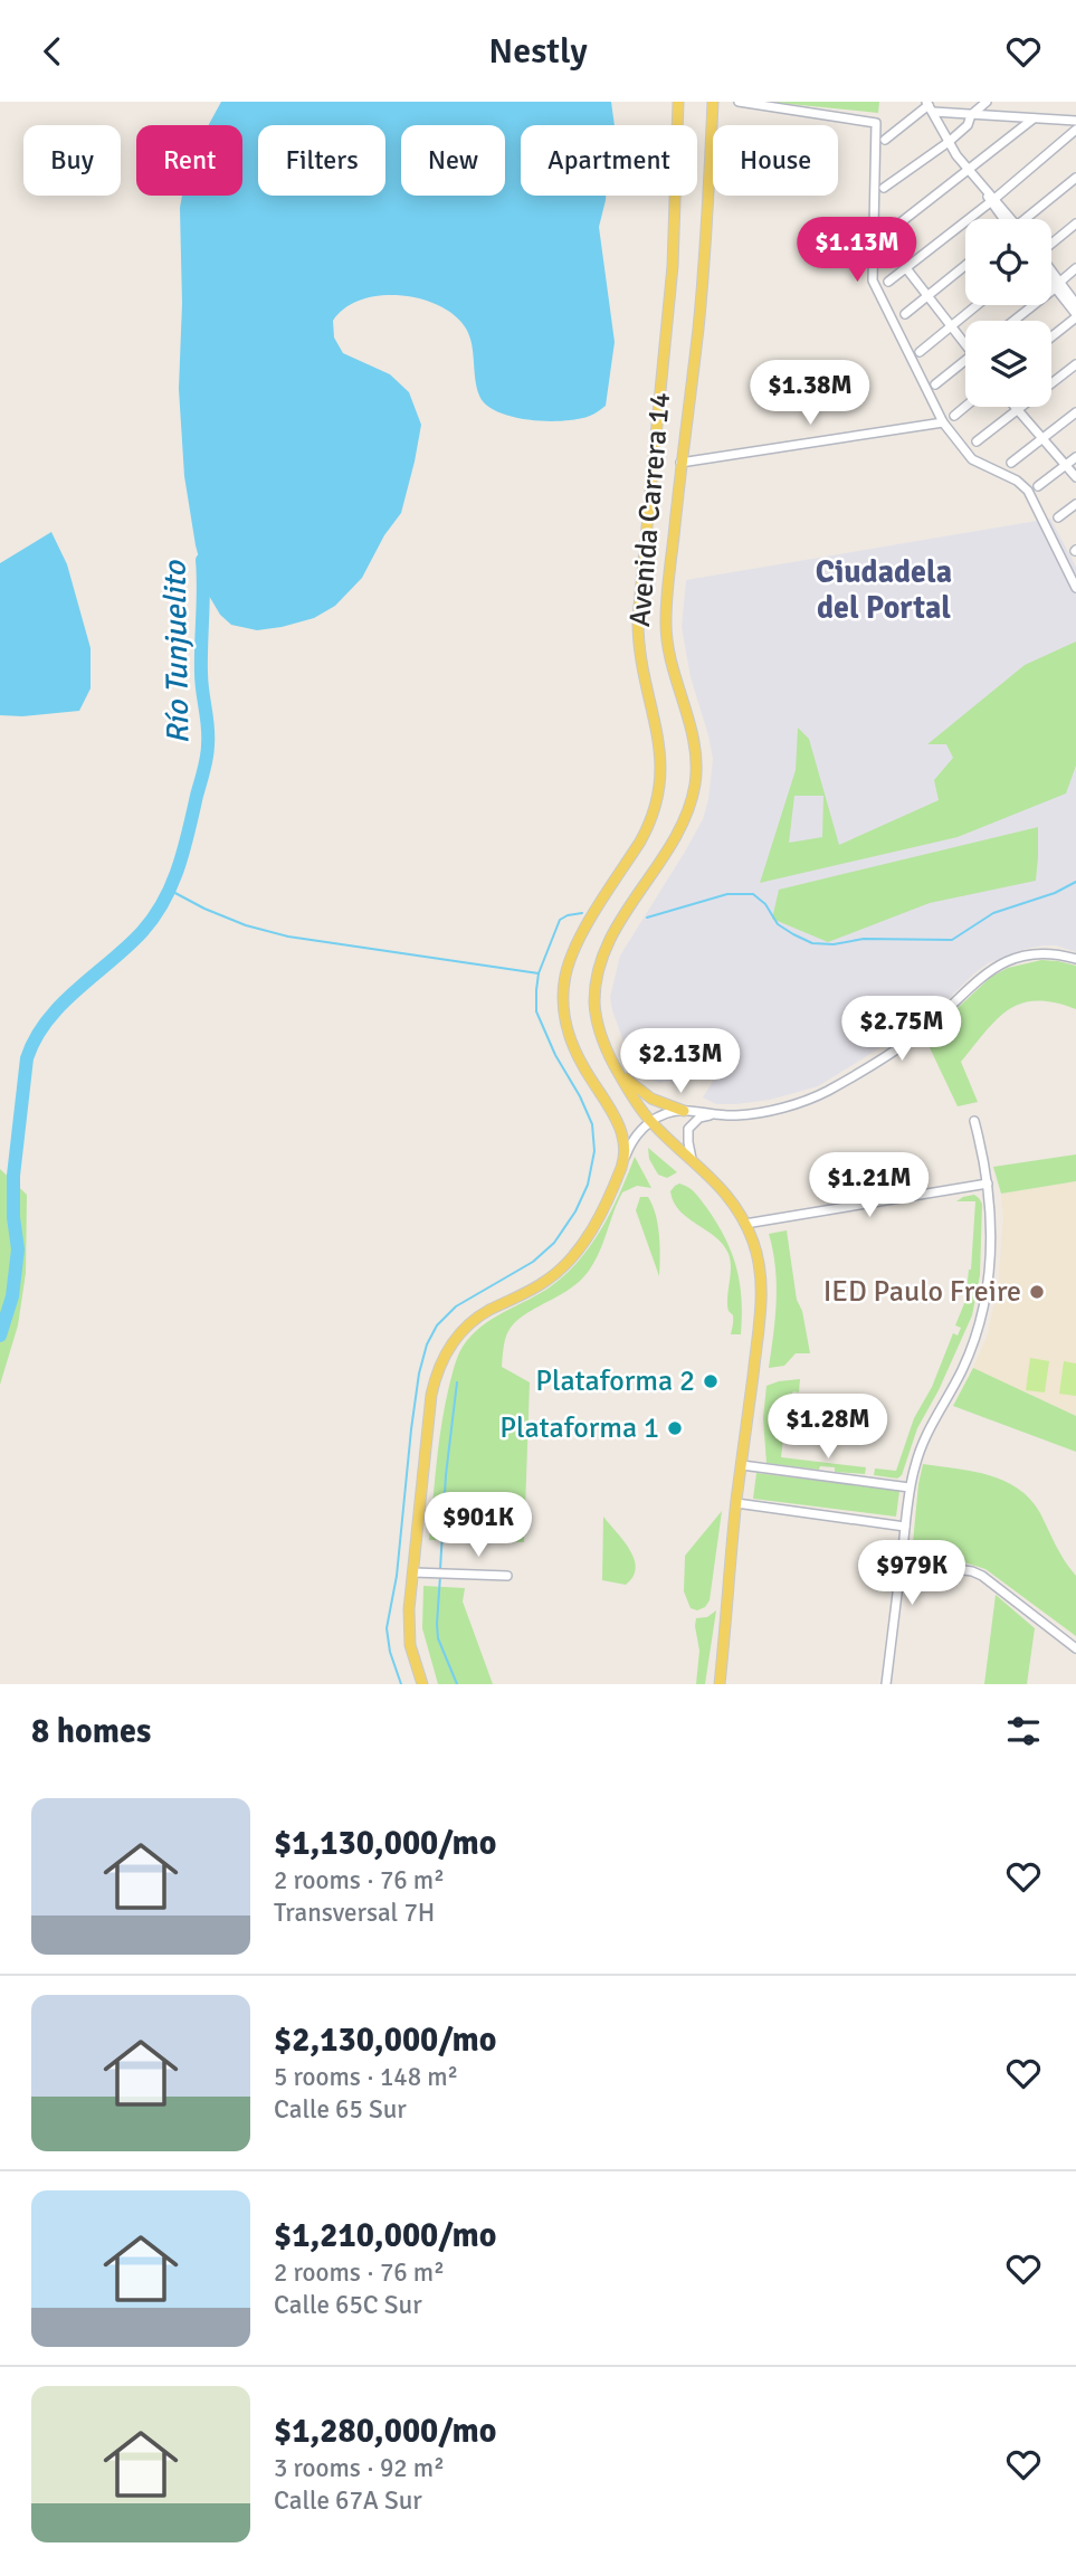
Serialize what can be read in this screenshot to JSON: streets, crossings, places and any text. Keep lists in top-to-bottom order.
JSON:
{
  "streets": {
    "main road": ["Avenida Carrera 14"]
  },
  "districts": ["Ciudadela del Portal"],
  "water": ["Río Tunjuelito"],
  "places": ["IED Paulo Freire", "Plataforma 2", "Plataforma 1"],
  "page": {
    "header": "Nestly",
    "chip": [
      "Buy",
      "Rent",
      "Filters",
      "New",
      "Apartment",
      "House"
    ],
    "price": [
      "$1.13M",
      "$1.38M",
      "$2.75M",
      "$2.13M",
      "$1.21M",
      "$1.28M",
      "$901K",
      "$979K"
    ],
    "heading": "8 homes",
    "list": [
      {
        "name": "$1,130,000/mo",
        "note": "2 rooms · 76 m² · Transversal 7H"
      },
      {
        "name": "$2,130,000/mo",
        "note": "5 rooms · 148 m² · Calle 65 Sur"
      },
      {
        "name": "$1,210,000/mo",
        "note": "2 rooms · 76 m² · Calle 65C Sur"
      },
      {
        "name": "$1,280,000/mo",
        "note": "3 rooms · 92 m² · Calle 67A Sur"
      }
    ]
  }
}
